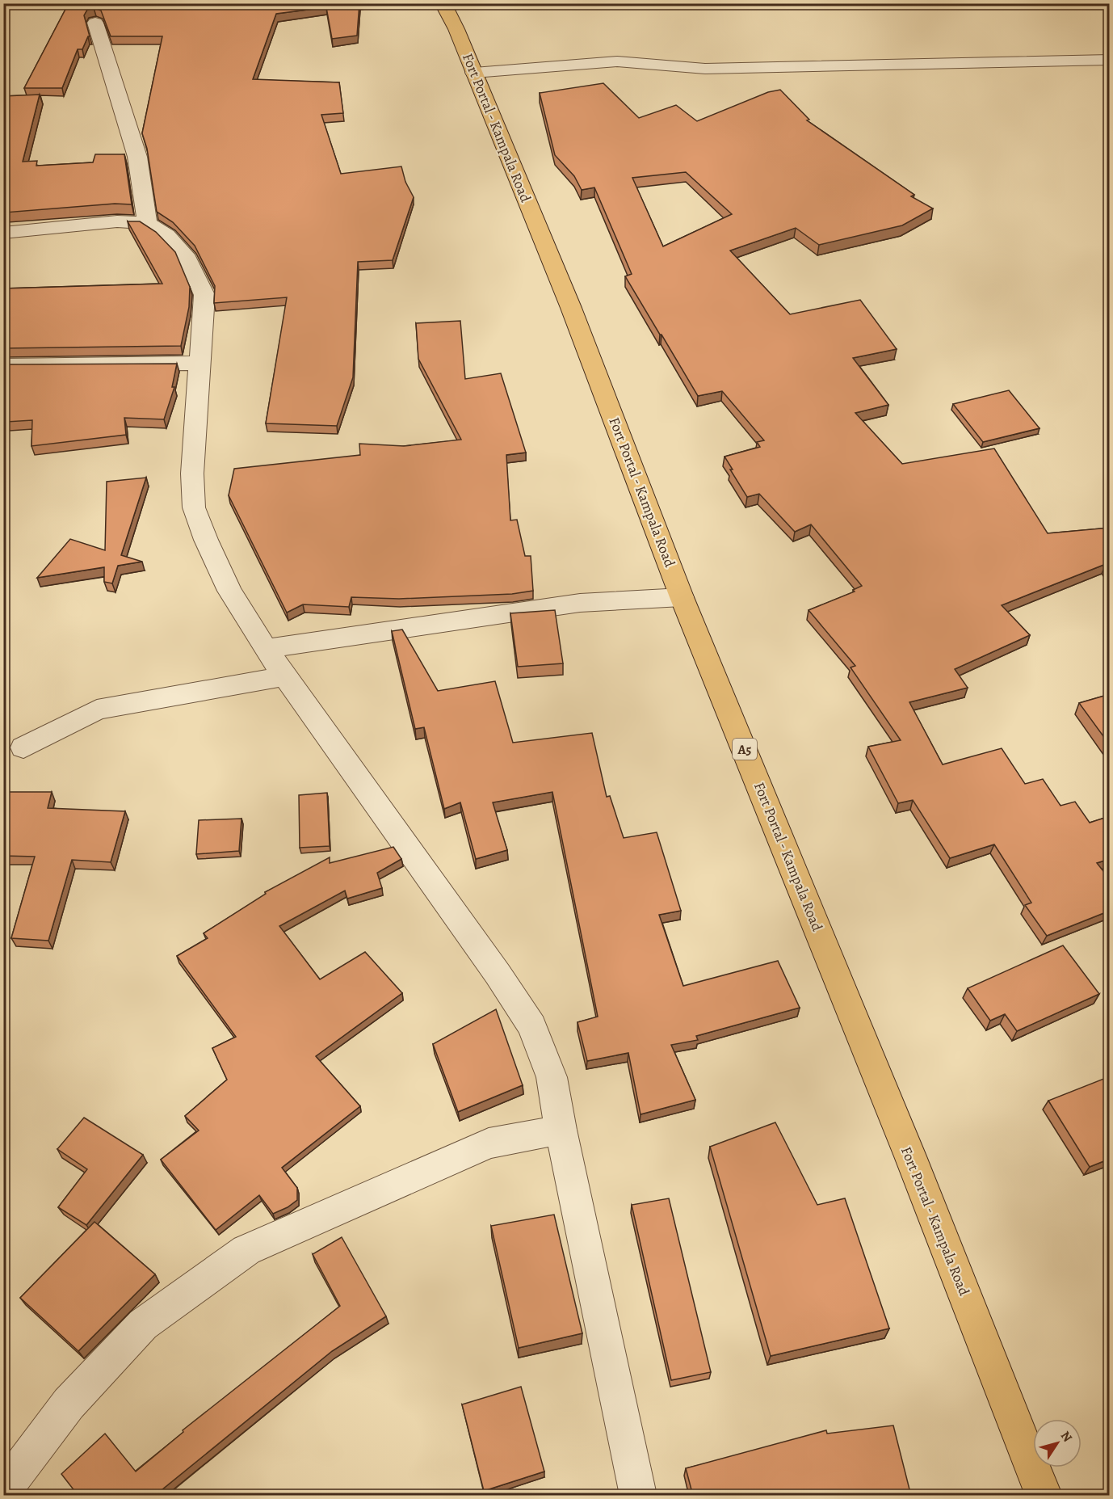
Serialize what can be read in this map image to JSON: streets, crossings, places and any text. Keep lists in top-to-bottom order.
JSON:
{
  "streets": {
    "main road": ["Fort Portal - Kampala Road", "A5"]
  },
  "north": "top right"
}
